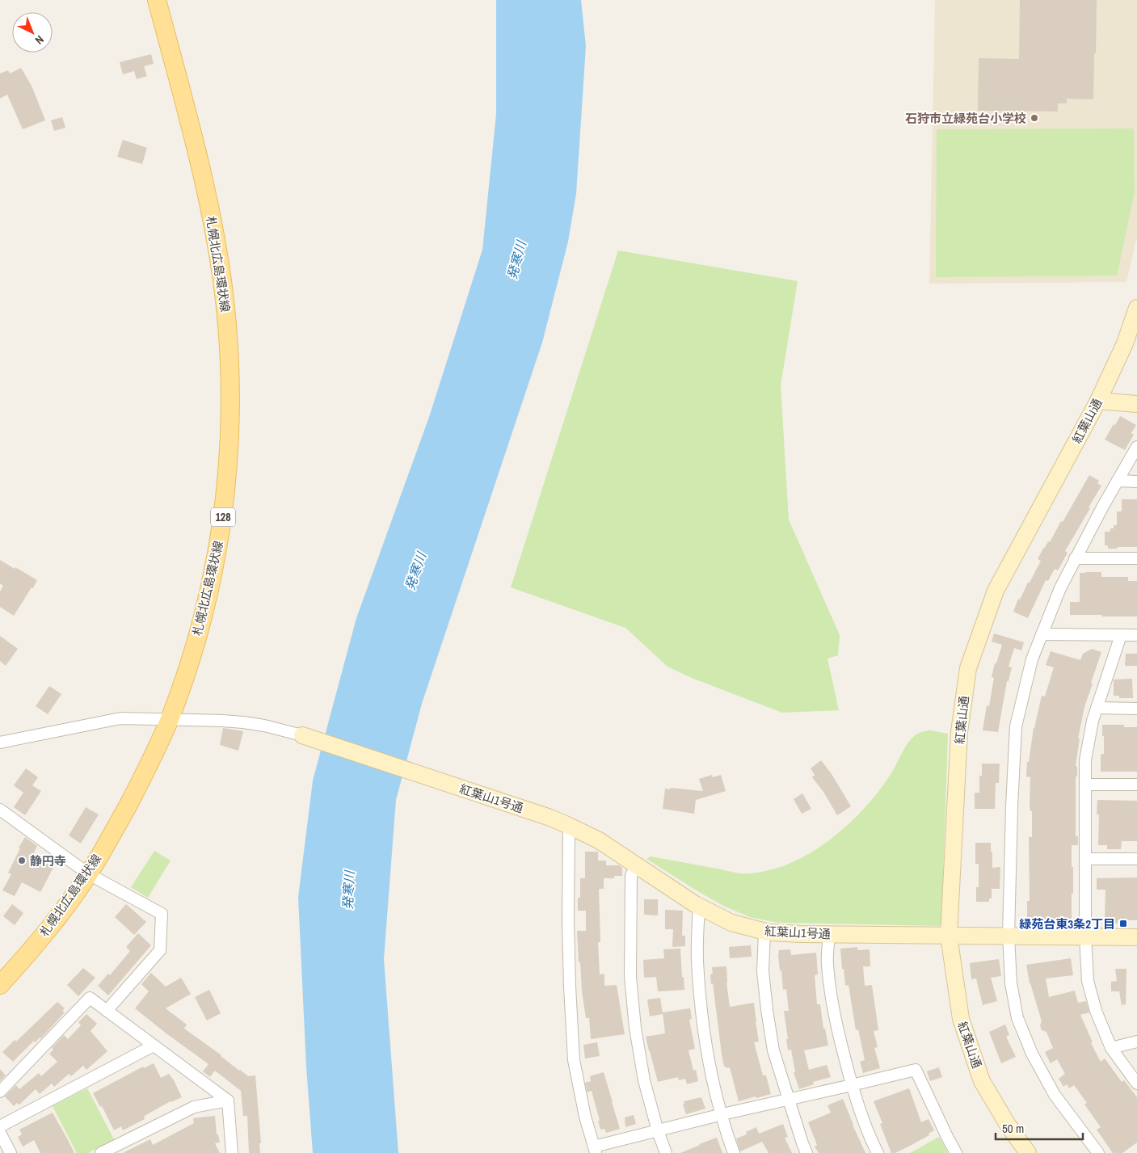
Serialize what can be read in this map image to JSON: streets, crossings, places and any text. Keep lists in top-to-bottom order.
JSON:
{
  "streets": {
    "main road": ["札幌北広島環状線", "128"],
    "street": ["紅葉山通", "紅葉山1号通"]
  },
  "crossings": [
    ["紅葉山通", "紅葉山1号通"]
  ],
  "water": ["発寒川"],
  "places": {
    "other": ["石狩市立緑苑台小学校", "静円寺"],
    "transit": ["緑苑台東3条2丁目"]
  },
  "scale_bar": "50 m",
  "north": "bottom right"
}
